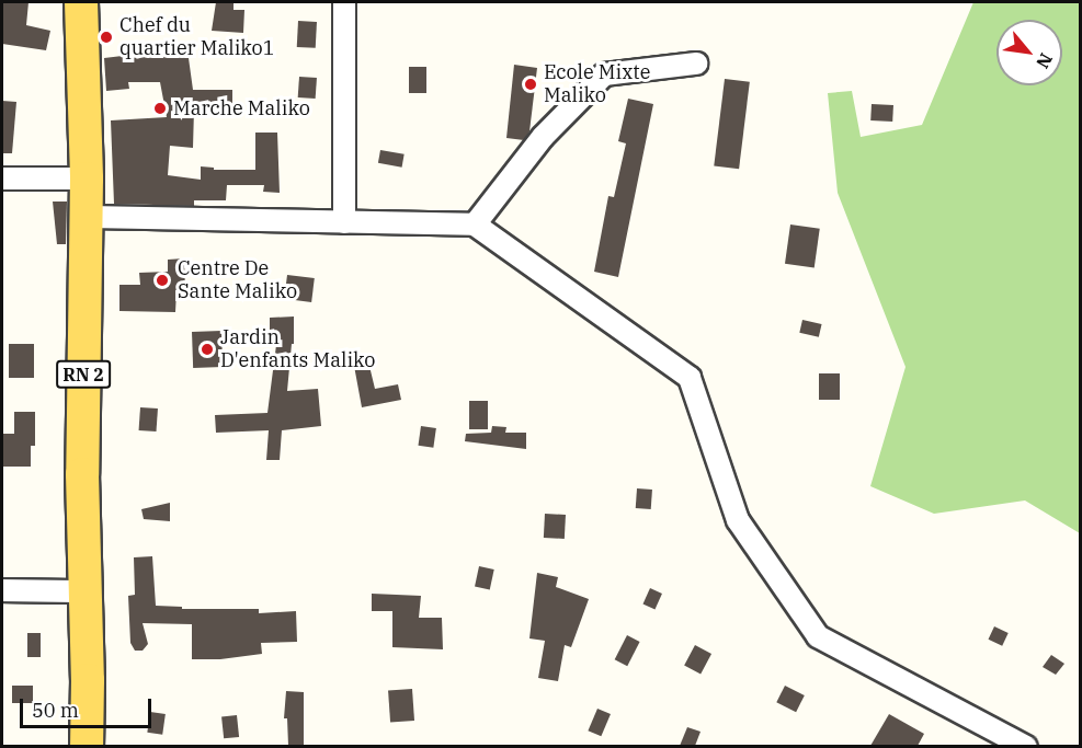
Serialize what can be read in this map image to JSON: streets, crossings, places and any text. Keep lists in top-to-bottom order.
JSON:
{
  "streets": {
    "main road": ["RN 2"]
  },
  "places": [
    "Chef du quartier Maliko1",
    "Ecole Mixte Maliko",
    "Marche Maliko",
    "Centre De Sante Maliko",
    "Jardin D'enfants Maliko"
  ],
  "scale_bar": "50 m",
  "north": "bottom right"
}
